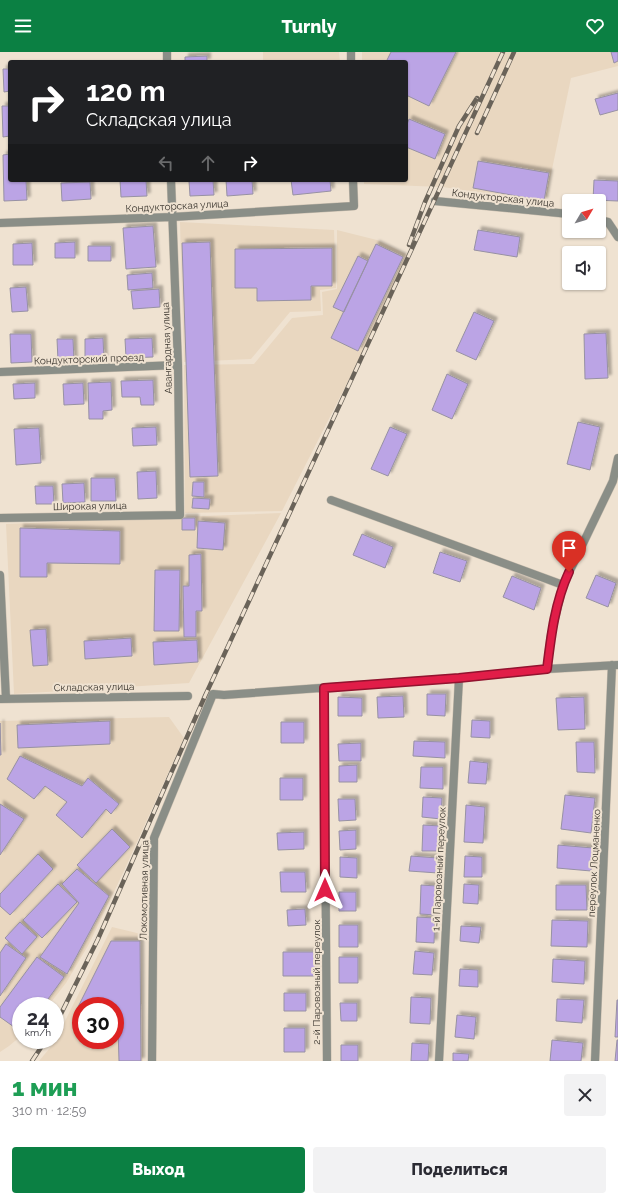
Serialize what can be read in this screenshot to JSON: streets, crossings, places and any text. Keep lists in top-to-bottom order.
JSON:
{
  "streets": {
    "street": [
      "Кондукторская улица",
      "Авангардная улица",
      "Кондукторский проезд",
      "Широкая улица",
      "Складская улица",
      "переулок Лоцманенко",
      "1-й Паровозный переулок",
      "Локомотивная улица",
      "2-й Паровозный переулок"
    ]
  },
  "crossings": [
    ["Кондукторская улица", "Авангардная улица"],
    ["Авангардная улица", "Кондукторский проезд"],
    ["Авангардная улица", "Широкая улица"],
    ["Локомотивная улица", "2-й Паровозный переулок"]
  ],
  "north": "top right",
  "page": {
    "header": "Turnly",
    "turn": ["120 m", "Складская улица"],
    "speed": "24 km/h",
    "limit": "30",
    "heading": ["1 мин", "310 m · 12:59"],
    "buttons": ["Выход", "Поделиться"]
  }
}
